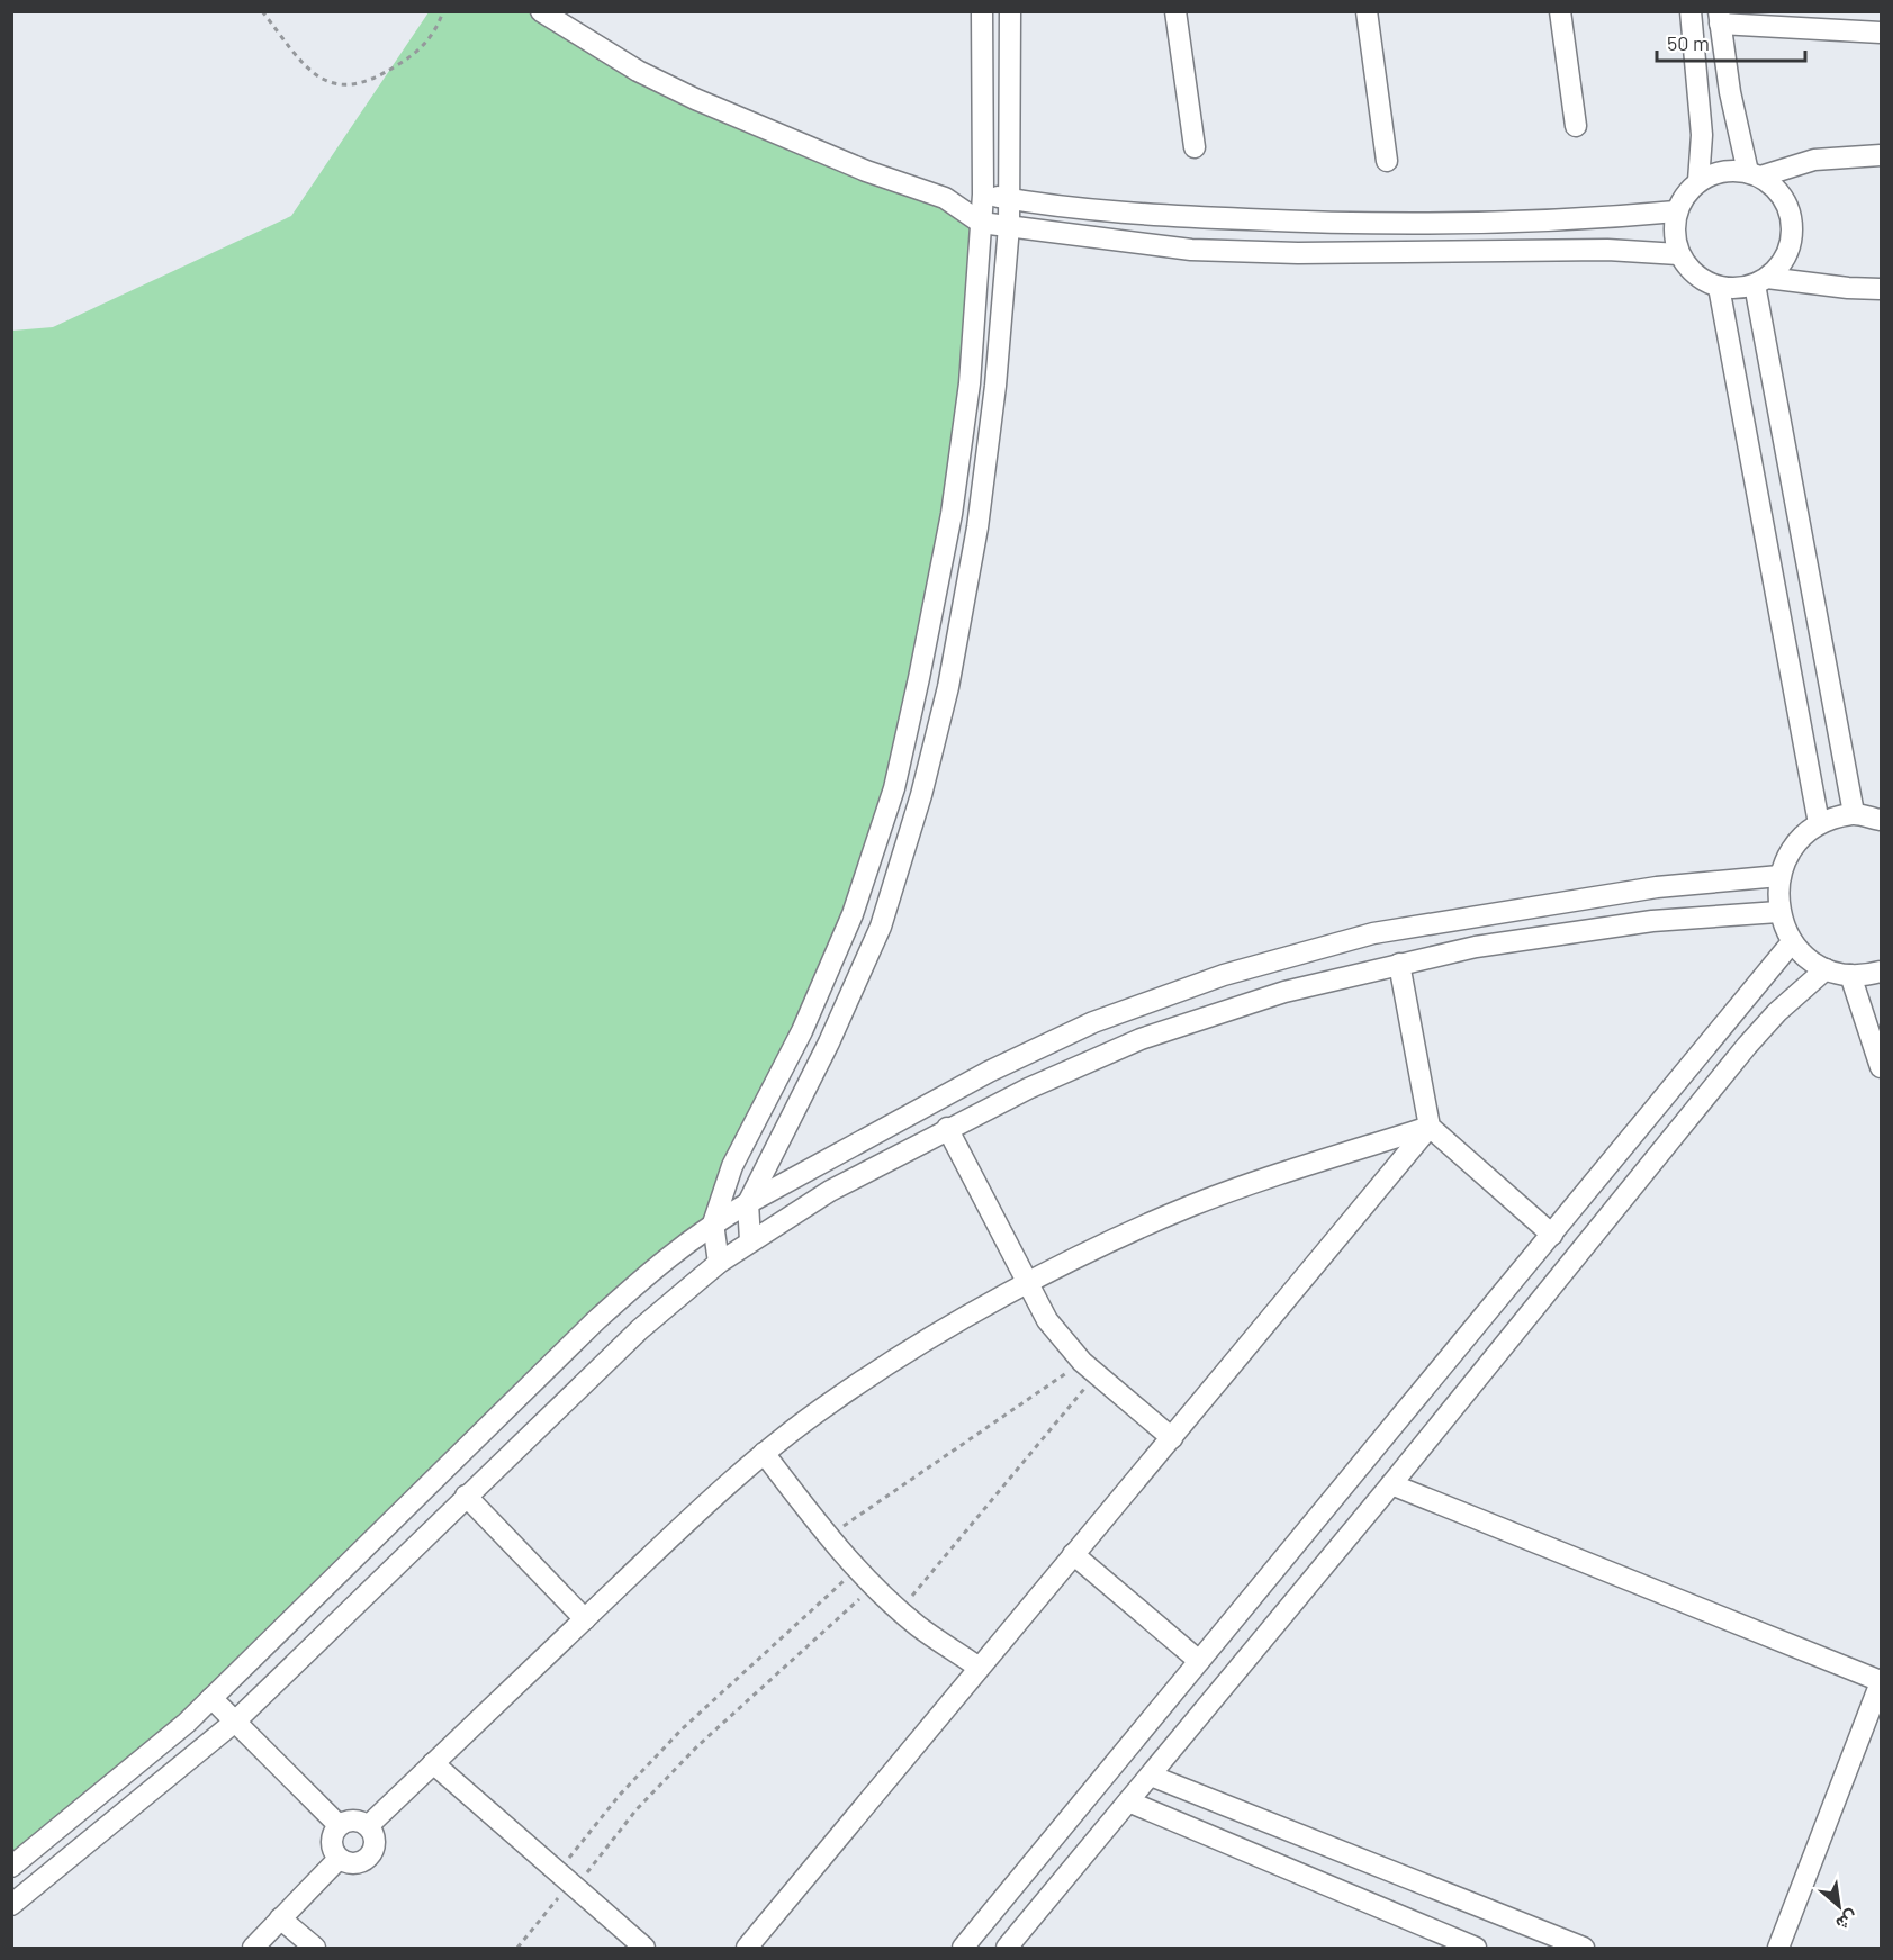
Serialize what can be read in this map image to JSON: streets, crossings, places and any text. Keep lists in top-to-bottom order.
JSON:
{
  "scale_bar": "50 m",
  "north": "bottom right"
}
